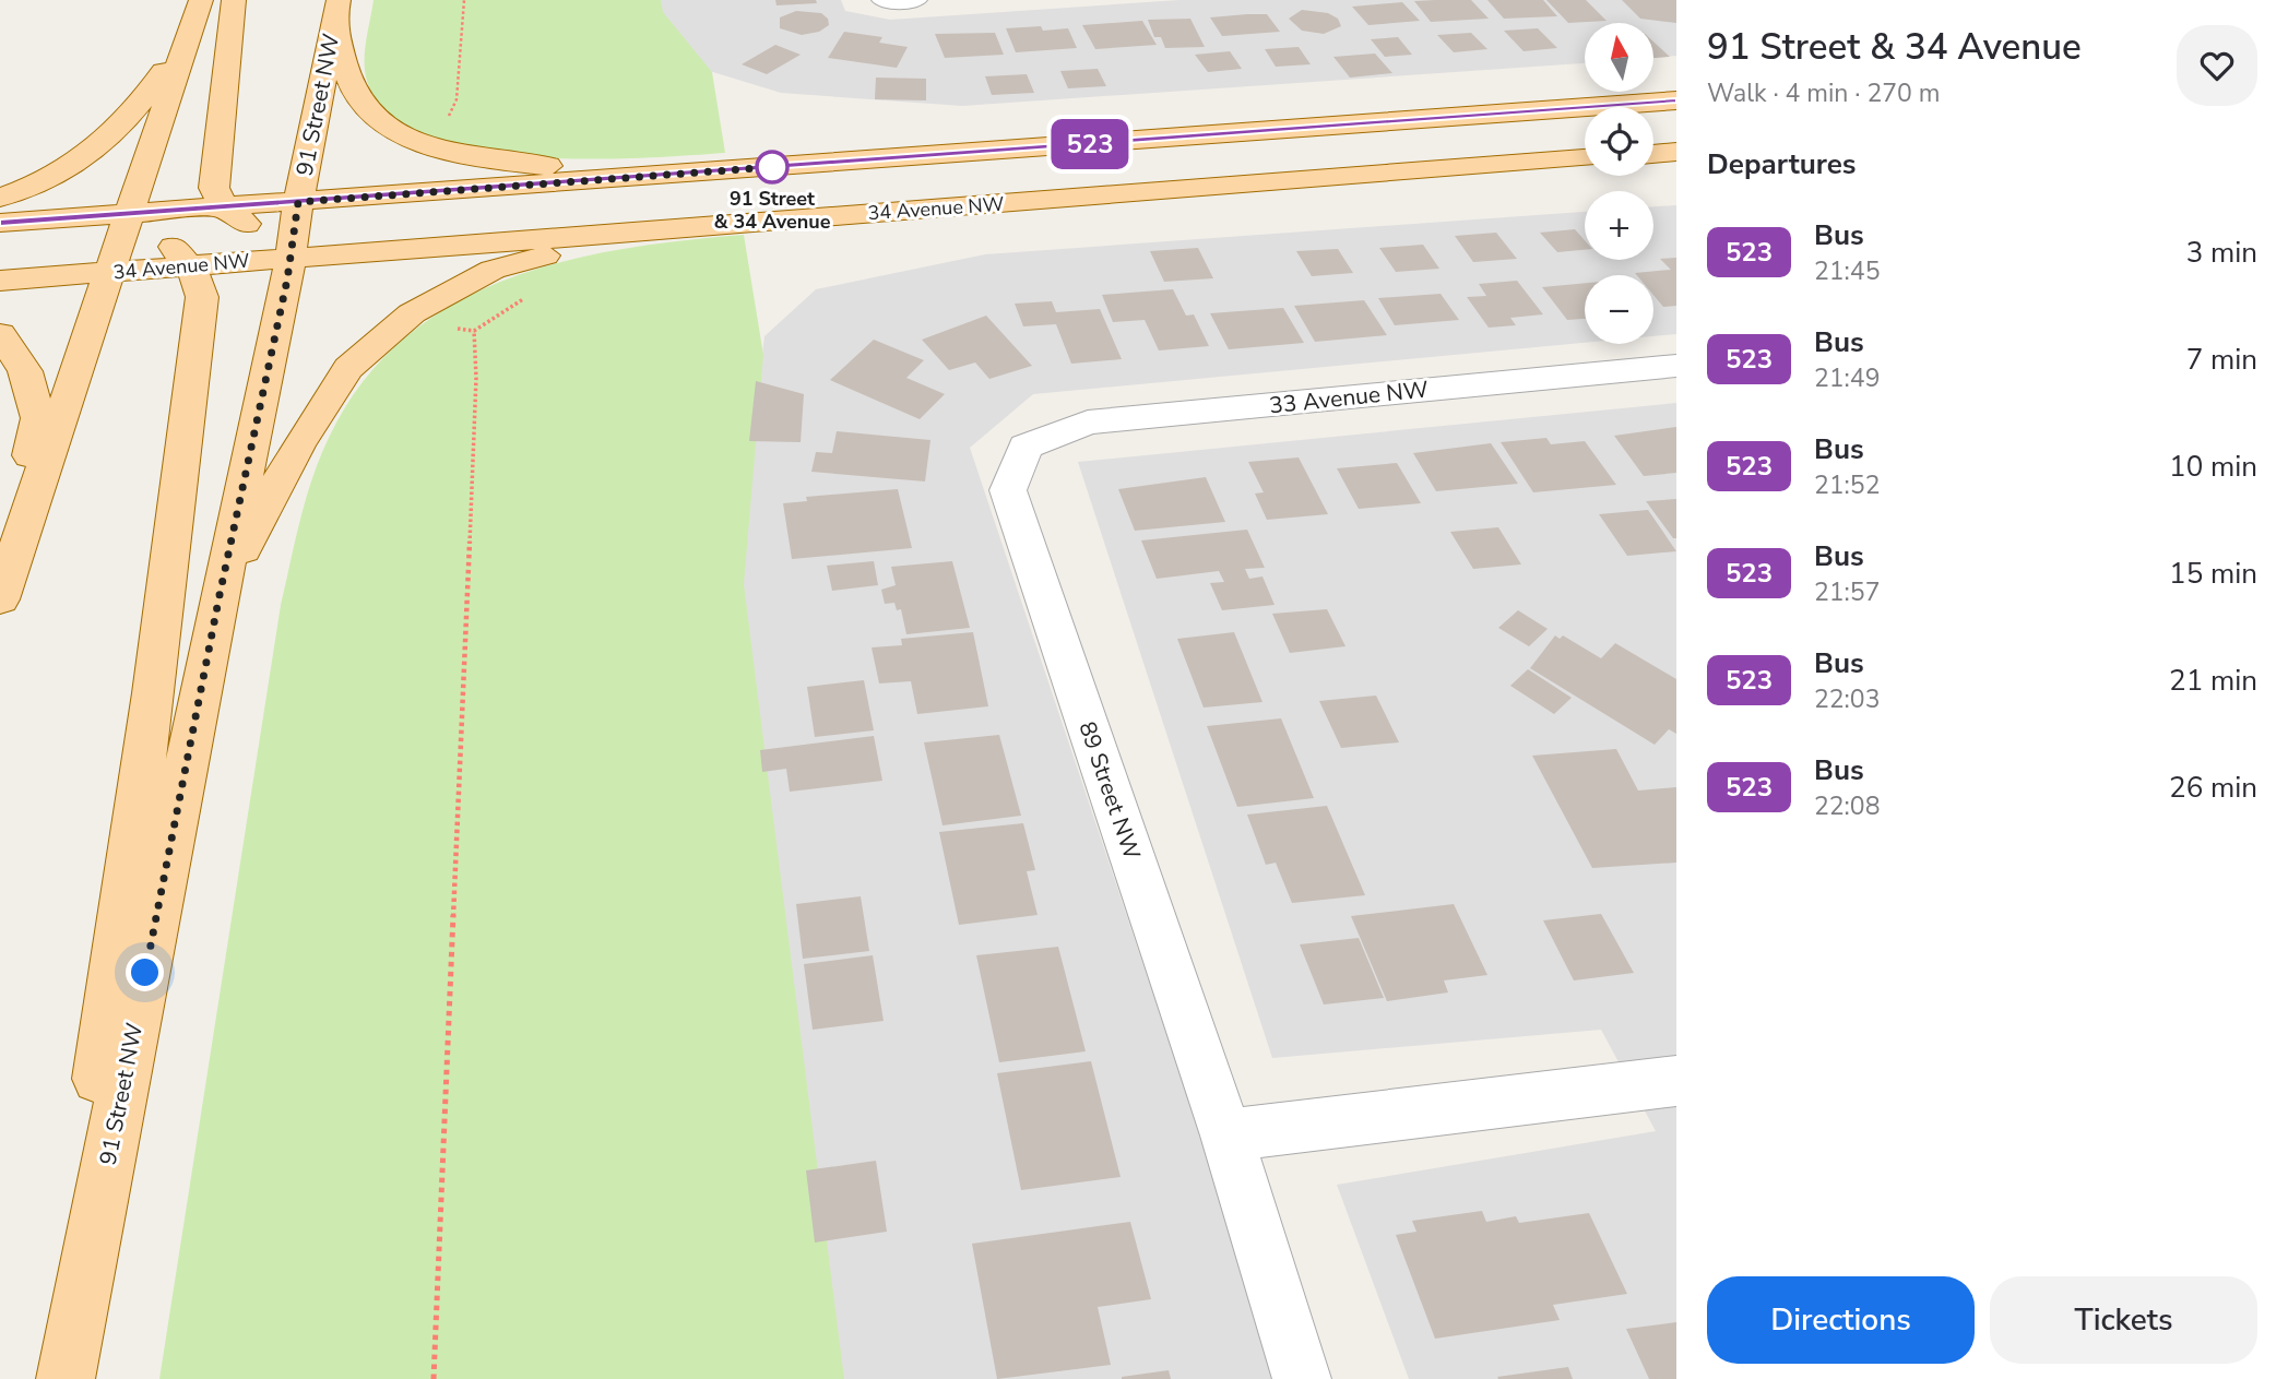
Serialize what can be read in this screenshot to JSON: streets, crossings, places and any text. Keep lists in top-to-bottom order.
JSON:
{
  "streets": {
    "main road": ["91 Street NW", "34 Avenue NW"],
    "street": ["33 Avenue NW", "89 Street NW"]
  },
  "crossings": [
    ["91 Street NW", "34 Avenue NW"],
    ["33 Avenue NW", "89 Street NW"]
  ],
  "places": ["91 Street & 34 Avenue"],
  "lines": ["bus line 523"],
  "north": "top",
  "page": {
    "on_map": "523",
    "heading": [
      ["91 Street & 34 Avenue", "Walk · 4 min · 270 m"],
      "Departures"
    ],
    "map_buttons": ["+", "−"],
    "list": [
      {
        "mark": "523",
        "name": "Bus",
        "note": "21:45",
        "value": "3 min"
      },
      {
        "mark": "523",
        "name": "Bus",
        "note": "21:49",
        "value": "7 min"
      },
      {
        "mark": "523",
        "name": "Bus",
        "note": "21:52",
        "value": "10 min"
      },
      {
        "mark": "523",
        "name": "Bus",
        "note": "21:57",
        "value": "15 min"
      },
      {
        "mark": "523",
        "name": "Bus",
        "note": "22:03",
        "value": "21 min"
      },
      {
        "mark": "523",
        "name": "Bus",
        "note": "22:08",
        "value": "26 min"
      }
    ],
    "buttons": ["Directions", "Tickets"]
  }
}
